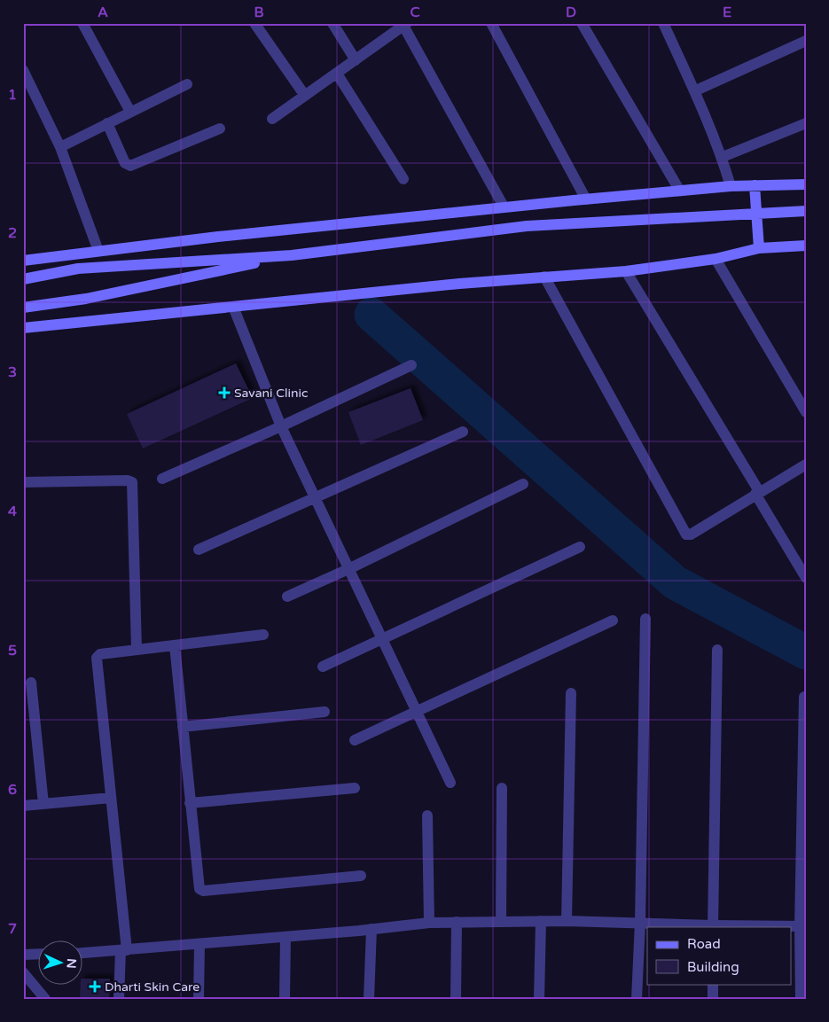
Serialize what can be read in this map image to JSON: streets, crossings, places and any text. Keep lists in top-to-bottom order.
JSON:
{
  "places": {
    "health": ["Savani Clinic", "Dharti Skin Care"]
  },
  "legend": ["Road", "Building"],
  "north": "right",
  "grid": {
    "columns": [
      "A",
      "B",
      "C",
      "D",
      "E"
    ],
    "rows": [
      "1",
      "2",
      "3",
      "4",
      "5",
      "6",
      "7"
    ]
  }
}
